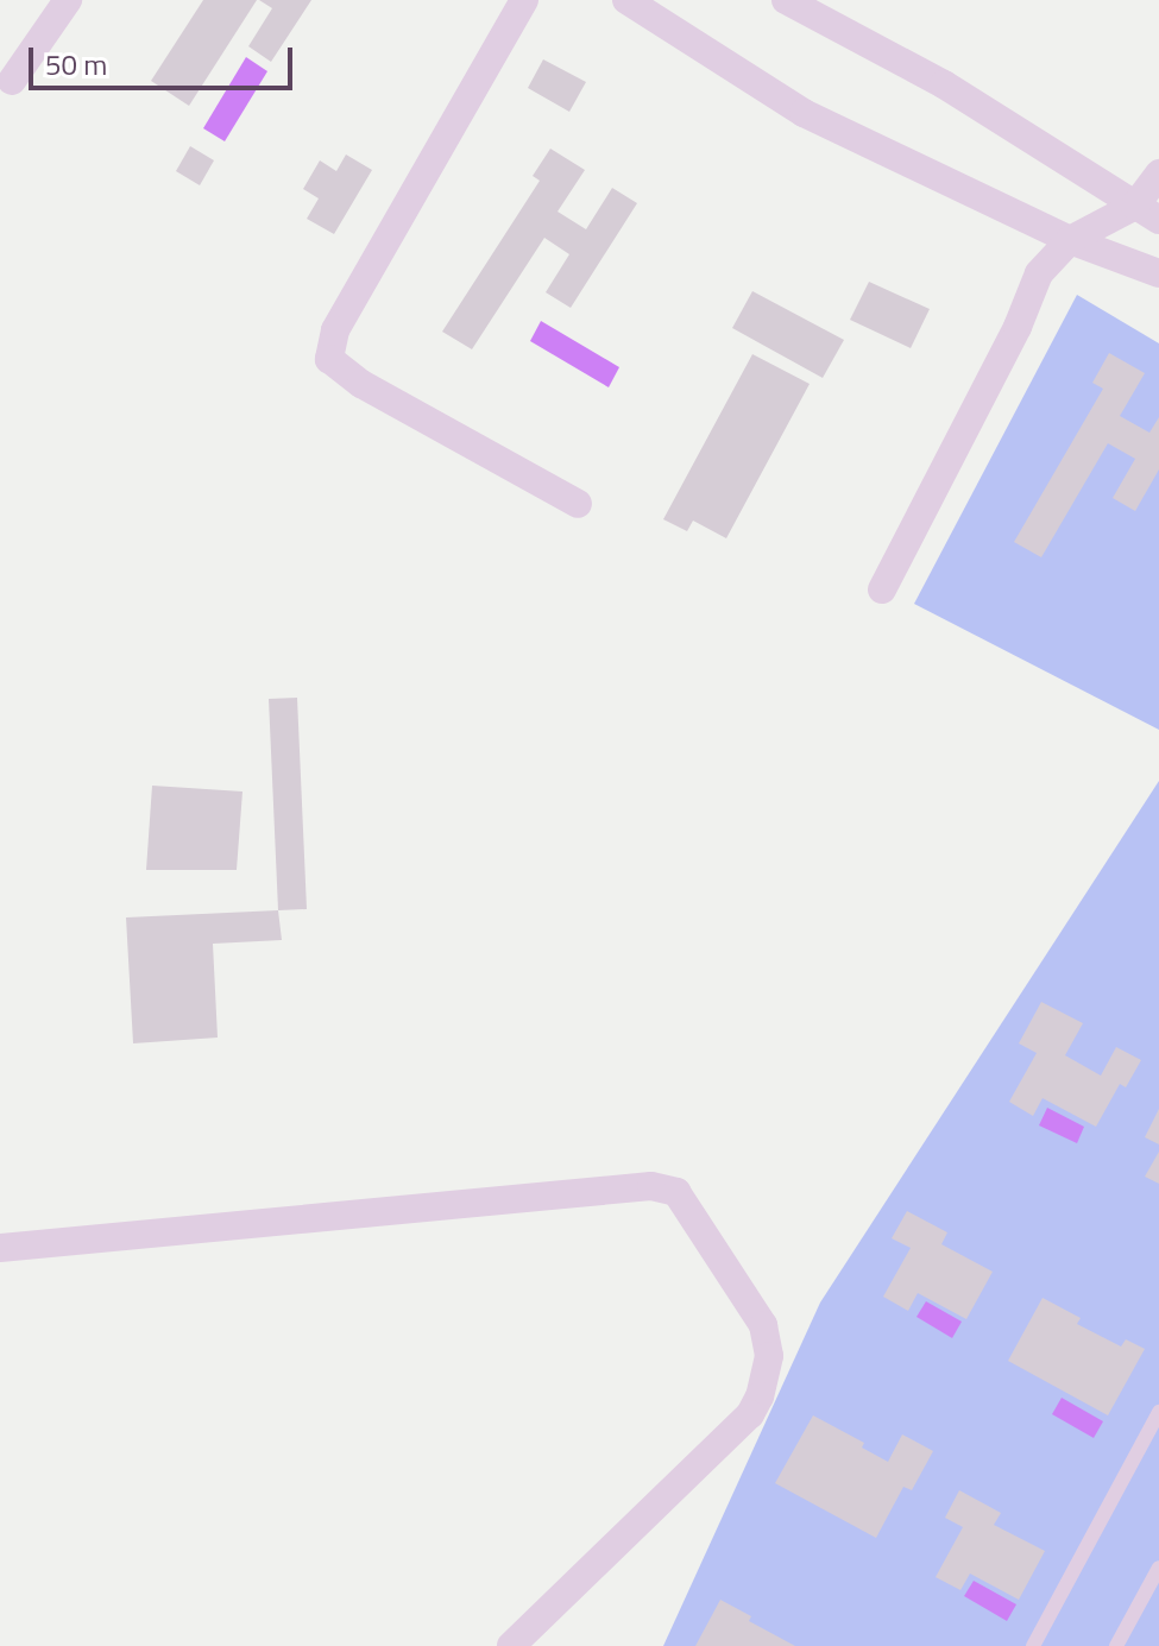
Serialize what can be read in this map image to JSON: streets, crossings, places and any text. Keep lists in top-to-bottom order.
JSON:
{
  "scale_bar": "50 m"
}
